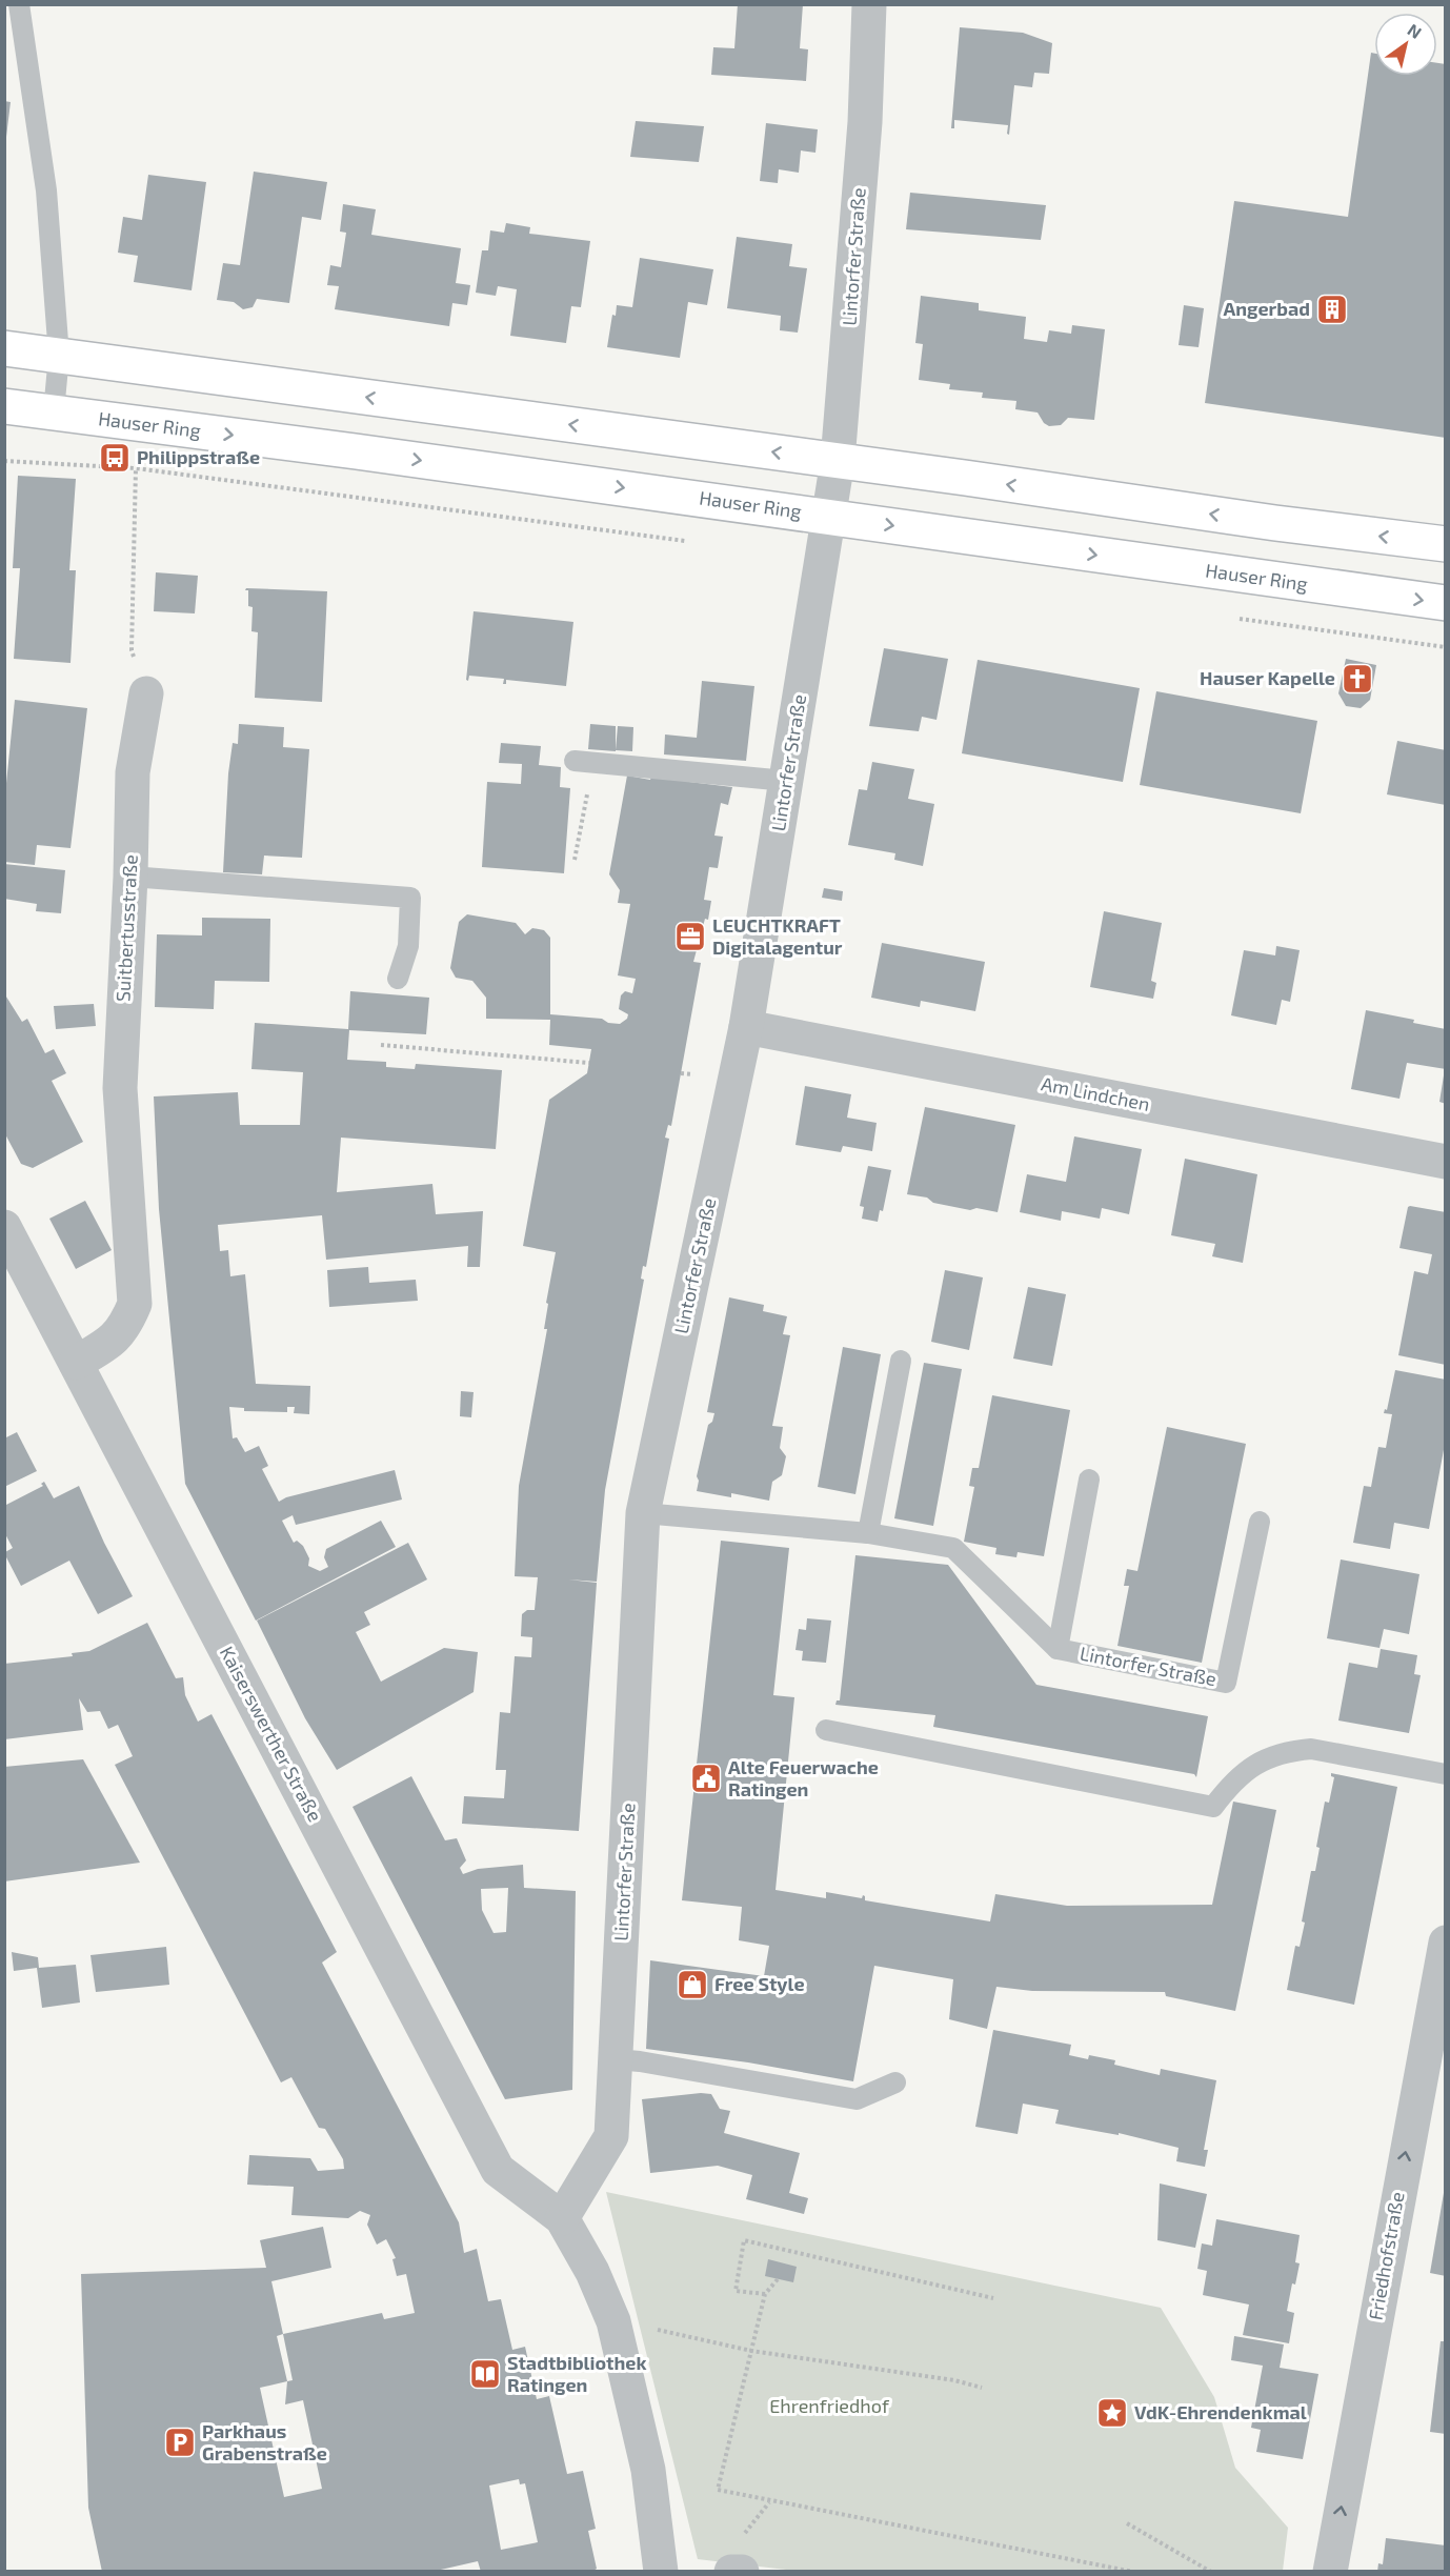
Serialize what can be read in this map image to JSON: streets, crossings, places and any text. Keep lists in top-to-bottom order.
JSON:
{
  "streets": {
    "main road": ["Hauser Ring"],
    "street": [
      "Lintorfer Straße",
      "Suitbertusstraße",
      "Am Lindchen",
      "Kaiserswerther Straße",
      "Friedhofstraße"
    ]
  },
  "crossings": [
    ["Lintorfer Straße", "Hauser Ring"],
    ["Lintorfer Straße", "Am Lindchen"],
    ["Lintorfer Straße", "Kaiserswerther Straße"],
    ["Suitbertusstraße", "Kaiserswerther Straße"]
  ],
  "one_way": ["Friedhofstraße"],
  "parks": ["Ehrenfriedhof"],
  "places": {
    "building": ["Angerbad"],
    "bus stop": ["Philippstraße"],
    "church": ["Hauser Kapelle"],
    "office": ["LEUCHTKRAFT Digitalagentur"],
    "public building": ["Alte Feuerwache Ratingen"],
    "shop": ["Free Style"],
    "library": ["Stadtbibliothek Ratingen"],
    "place": ["VdK-Ehrendenkmal"],
    "parking": ["Parkhaus Grabenstraße"]
  },
  "north": "top right"
}
